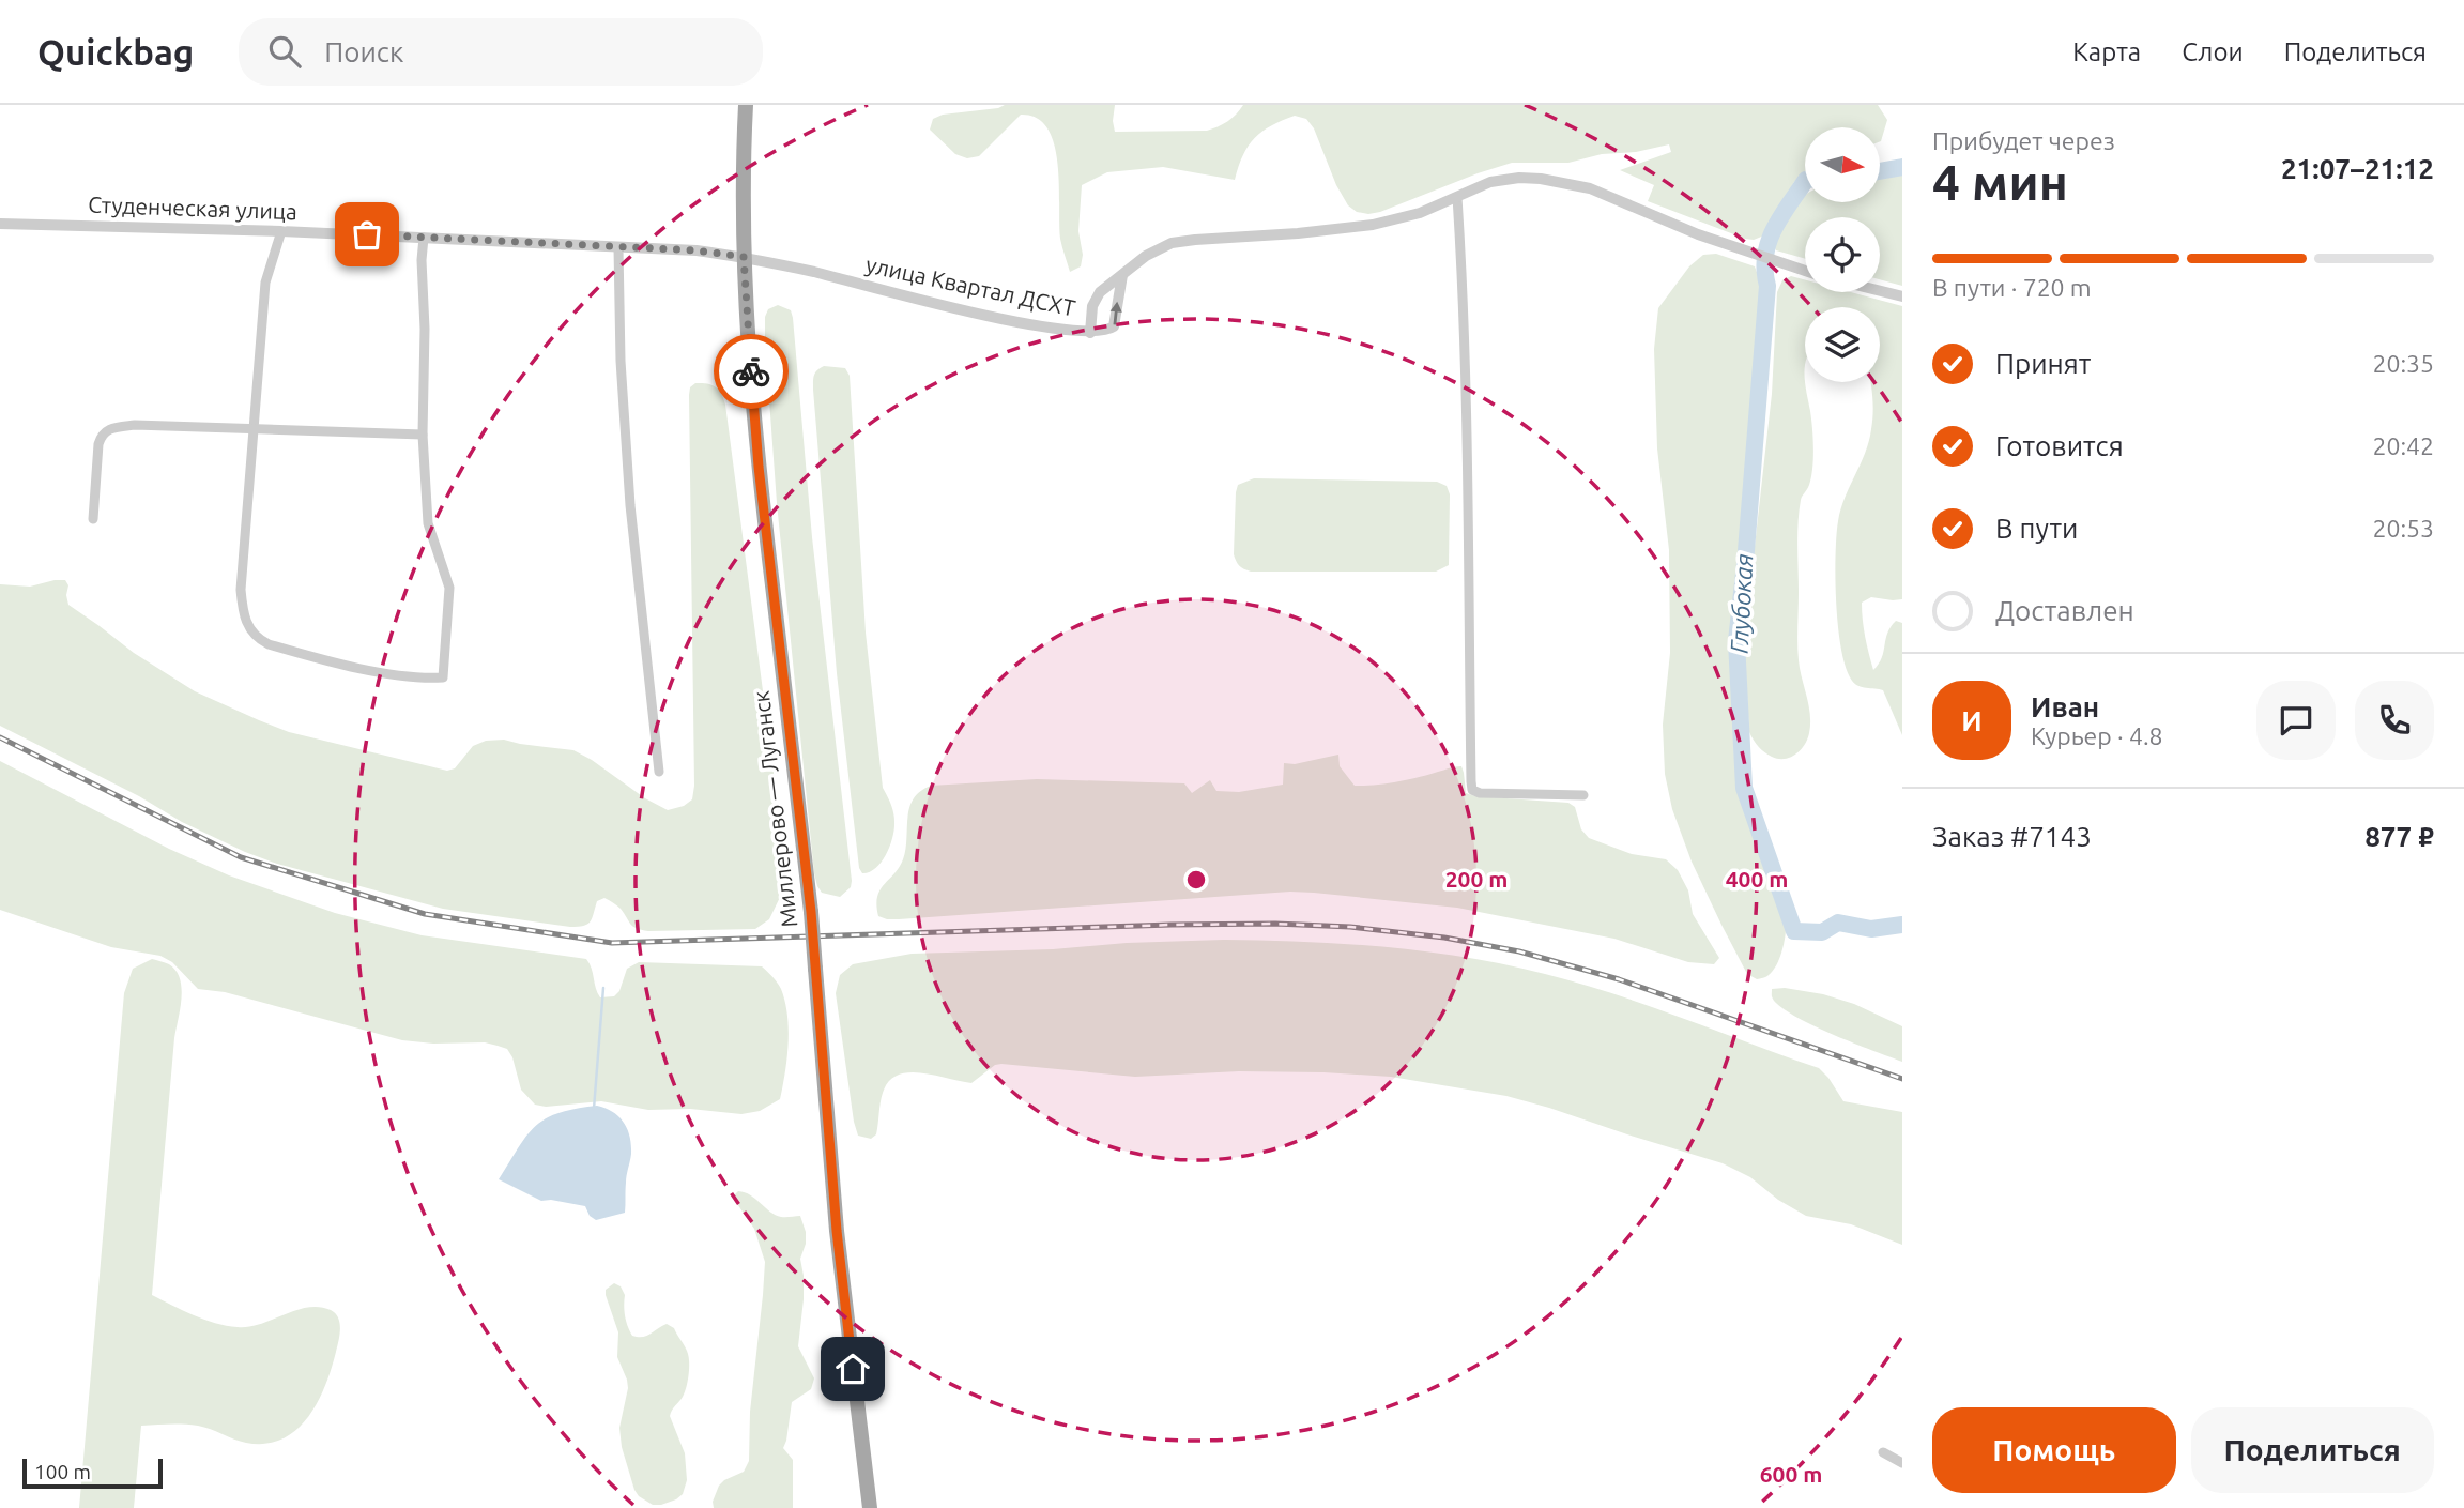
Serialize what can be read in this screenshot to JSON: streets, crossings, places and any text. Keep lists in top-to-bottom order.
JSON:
{
  "streets": {
    "main road": ["Миллерово — Луганск"],
    "street": ["Студенческая улица", "улица Квартал ДСХТ"]
  },
  "crossings": [
    ["Студенческая улица", "улица Квартал ДСХТ"],
    ["Студенческая улица", "Миллерово — Луганск"],
    ["улица Квартал ДСХТ", "Миллерово — Луганск"]
  ],
  "water": ["Глубокая"],
  "scale_bar": "100 m",
  "north": "right",
  "page": {
    "header": "Quickbag",
    "search": "Поиск",
    "nav": ["Карта", "Слои", "Поделиться"],
    "heading": ["4 мин", "Прибудет через", "21:07–21:12"],
    "panel": [
      "Иван",
      "Курьер · 4.8",
      "Заказ #7143",
      "877 ₽"
    ],
    "bar": "В пути · 720 m",
    "list": [
      ["Принят", "20:35"],
      ["Готовится", "20:42"],
      ["В пути", "20:53"],
      "Доставлен"
    ],
    "round": "И",
    "buttons": ["Помощь", "Поделиться"],
    "scale": "100 m"
  },
  "rings": ["200 m", "400 m", "600 m"]
}
